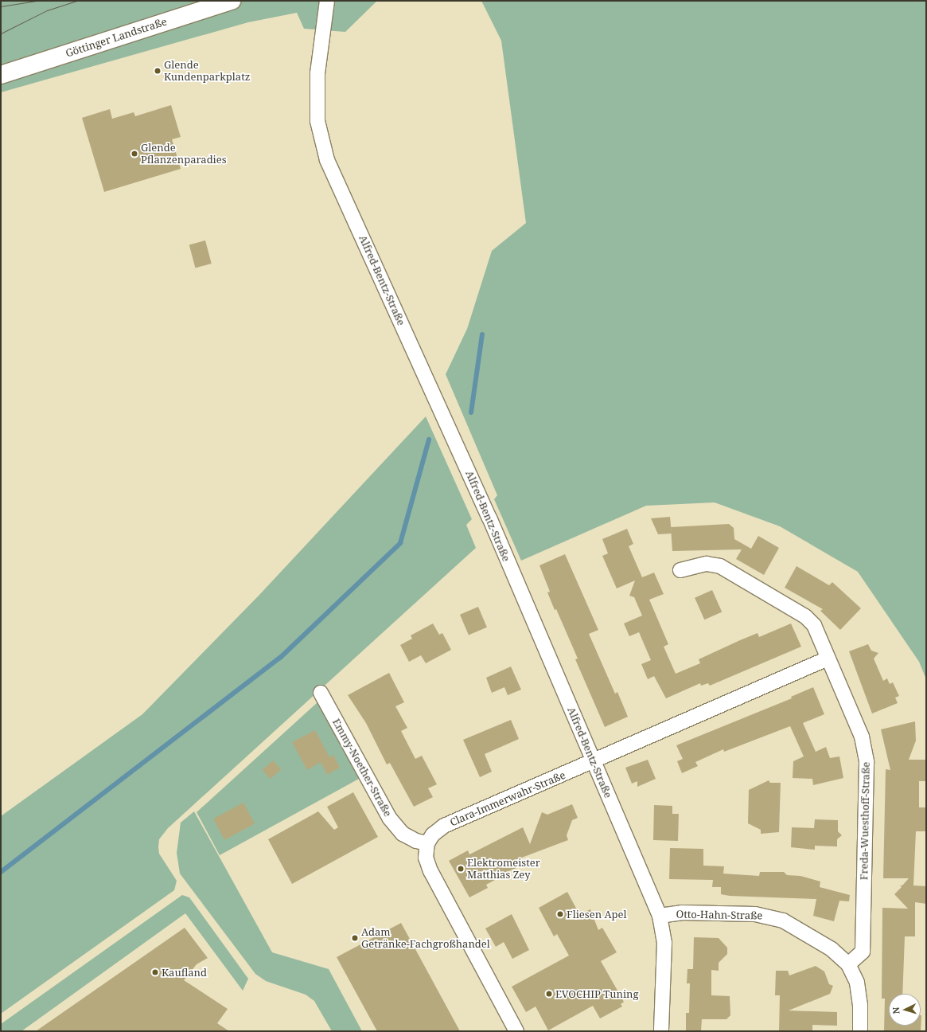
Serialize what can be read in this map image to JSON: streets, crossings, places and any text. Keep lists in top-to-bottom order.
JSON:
{
  "streets": {
    "street": [
      "Göttinger Landstraße",
      "Alfred-Bentz-Straße",
      "Emmy-Noether-Straße",
      "Clara-Immerwahr-Straße",
      "Freda-Wuesthoff-Straße",
      "Otto-Hahn-Straße"
    ]
  },
  "crossings": [
    ["Alfred-Bentz-Straße", "Clara-Immerwahr-Straße"],
    ["Alfred-Bentz-Straße", "Otto-Hahn-Straße"],
    ["Emmy-Noether-Straße", "Clara-Immerwahr-Straße"],
    ["Freda-Wuesthoff-Straße", "Otto-Hahn-Straße"]
  ],
  "places": [
    "Glende Kundenparkplatz",
    "Glende Pflanzenparadies",
    "Elektromeister Matthias Zey",
    "Fliesen Apel",
    "Adam Getränke-Fachgroßhandel",
    "Kaufland",
    "EVOCHIP Tuning"
  ],
  "north": "left"
}
